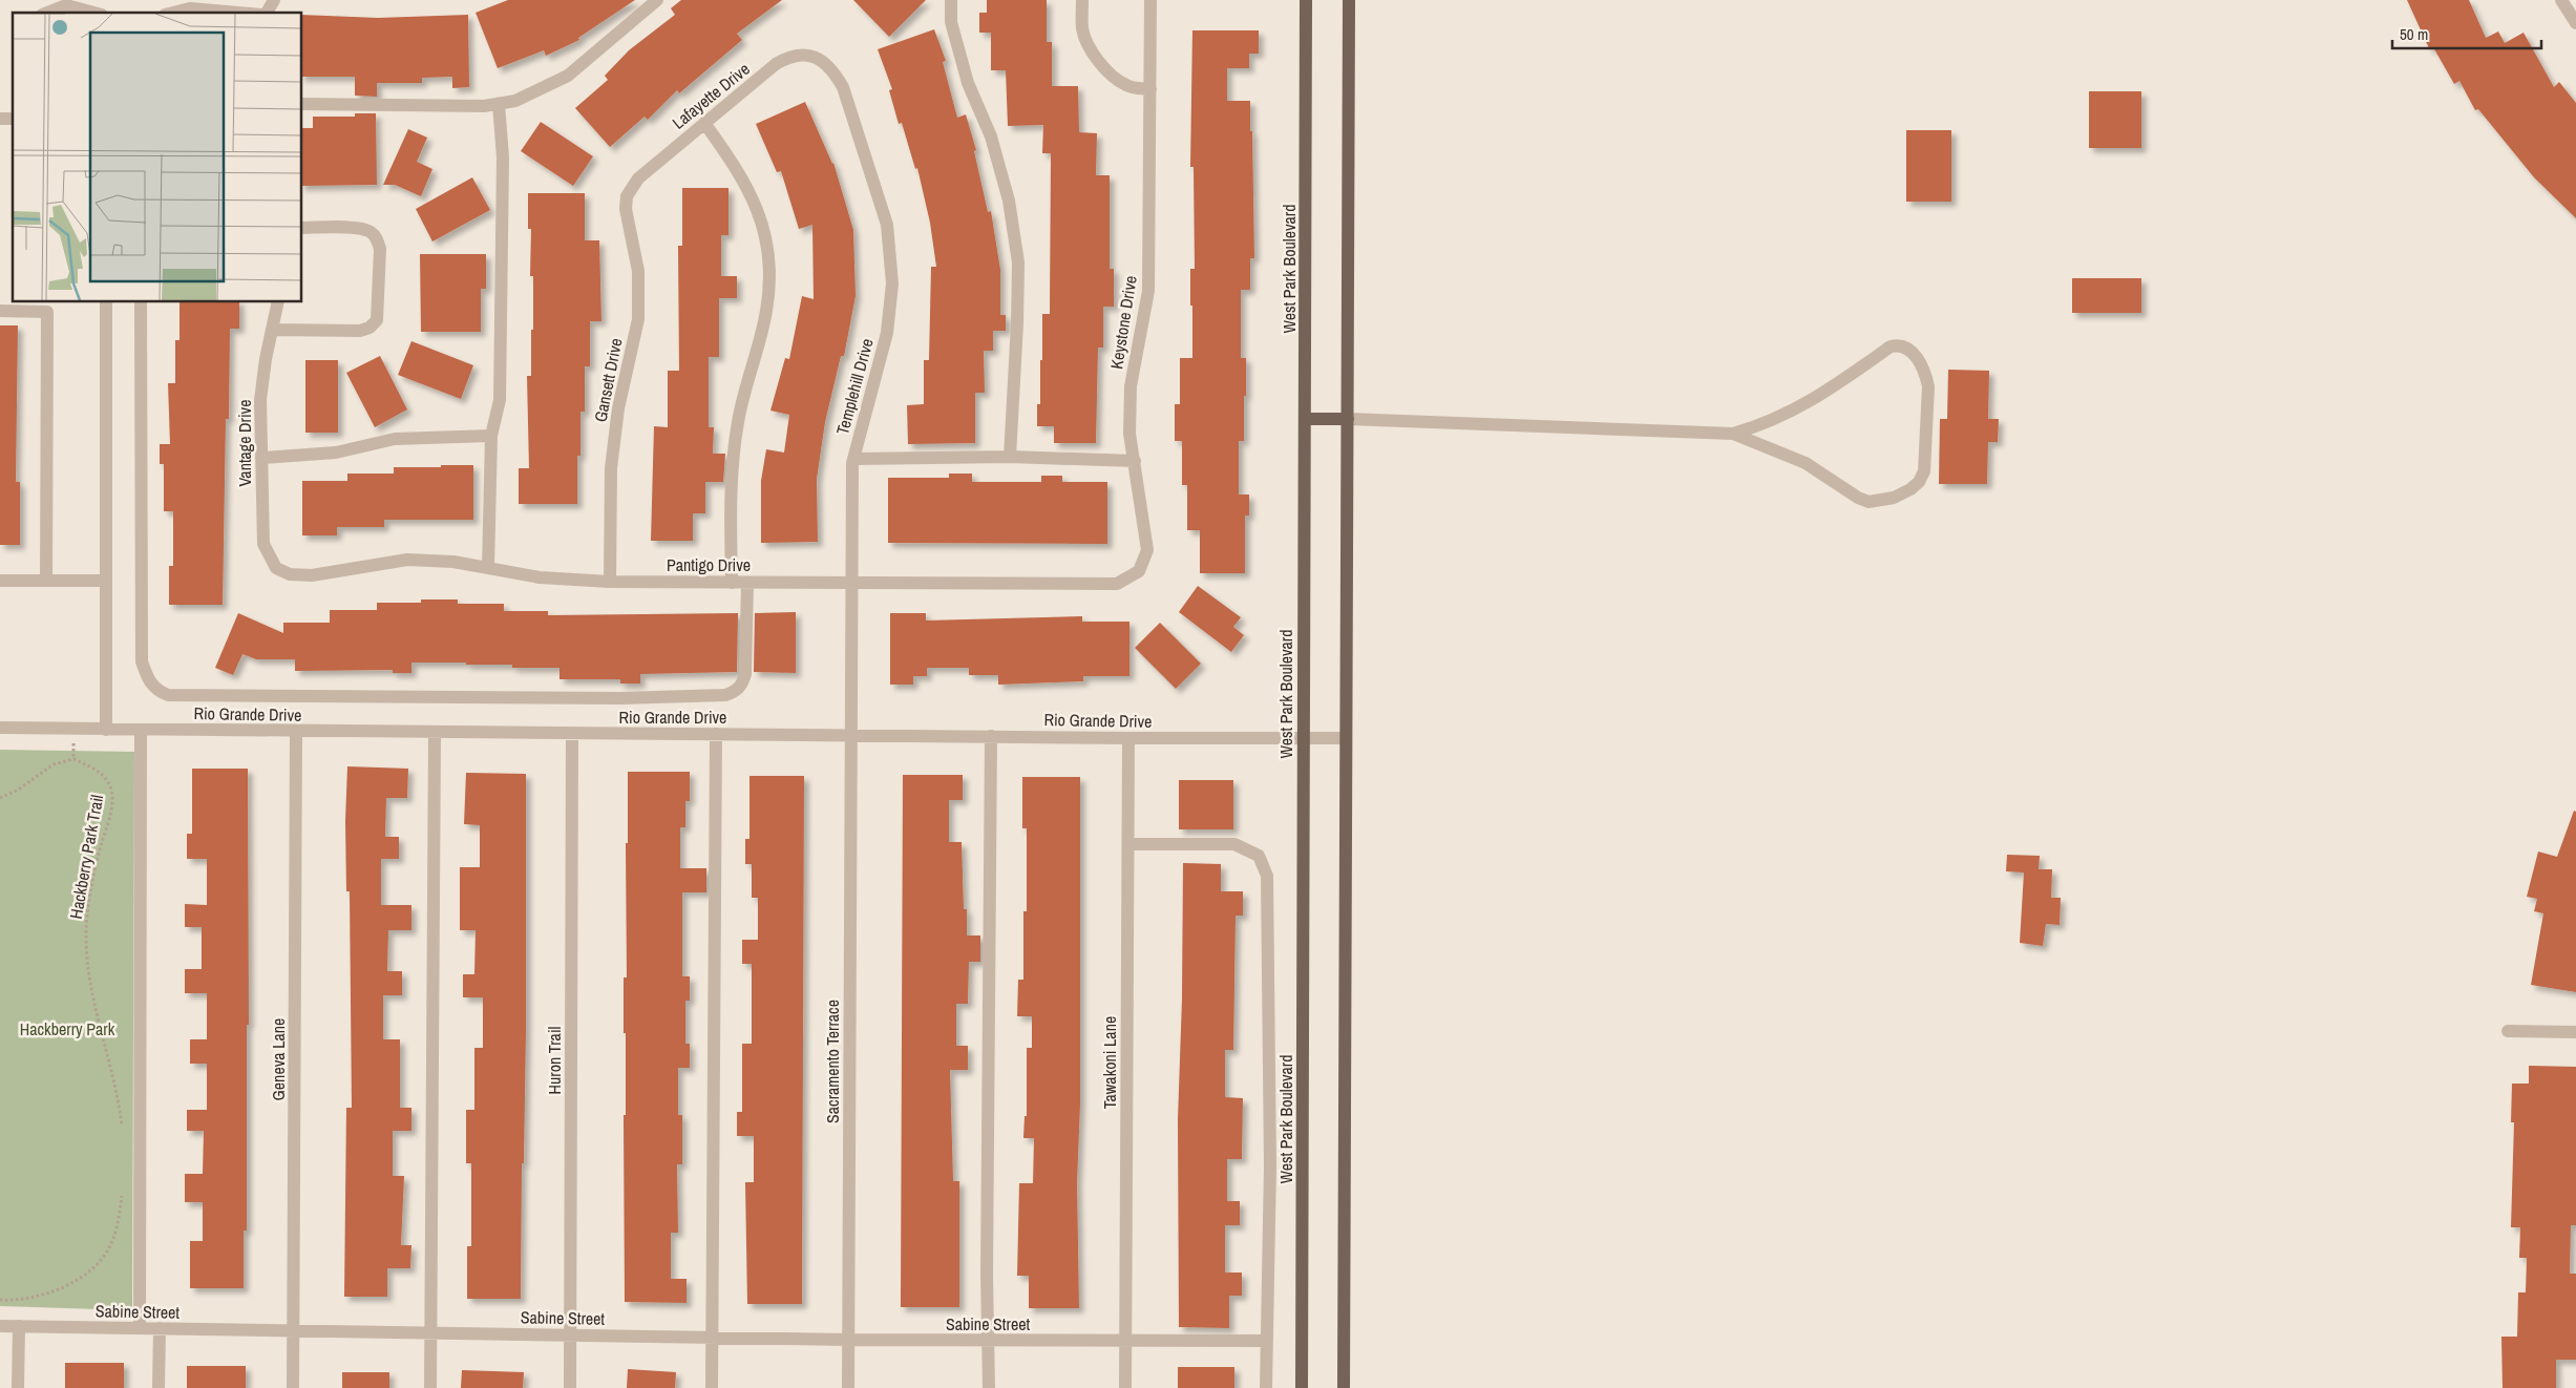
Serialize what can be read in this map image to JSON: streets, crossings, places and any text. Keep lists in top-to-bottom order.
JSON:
{
  "streets": {
    "main road": ["West Park Boulevard"],
    "street": [
      "Lafayette Drive",
      "Keystone Drive",
      "Gansett Drive",
      "Templehill Drive",
      "Vantage Drive",
      "Pantigo Drive",
      "Rio Grande Drive",
      "Geneva Lane",
      "Huron Trail",
      "Sacramento Terrace",
      "Tawakoni Lane",
      "Sabine Street"
    ],
    "path": ["Hackberry Park Trail"]
  },
  "crossings": [
    ["Lafayette Drive", "Gansett Drive"],
    ["Lafayette Drive", "Templehill Drive"],
    ["West Park Boulevard", "Rio Grande Drive"],
    ["Keystone Drive", "Pantigo Drive"],
    ["Gansett Drive", "Pantigo Drive"],
    ["Templehill Drive", "Pantigo Drive"],
    ["Templehill Drive", "Rio Grande Drive"],
    ["Templehill Drive", "Sacramento Terrace"],
    ["Vantage Drive", "Pantigo Drive"],
    ["Rio Grande Drive", "Geneva Lane"],
    ["Rio Grande Drive", "Huron Trail"],
    ["Rio Grande Drive", "Sacramento Terrace"],
    ["Rio Grande Drive", "Tawakoni Lane"],
    ["Geneva Lane", "Sabine Street"],
    ["Huron Trail", "Sabine Street"],
    ["Sacramento Terrace", "Sabine Street"],
    ["Tawakoni Lane", "Sabine Street"]
  ],
  "parks": ["Hackberry Park"],
  "scale_bar": "50 m"
}
